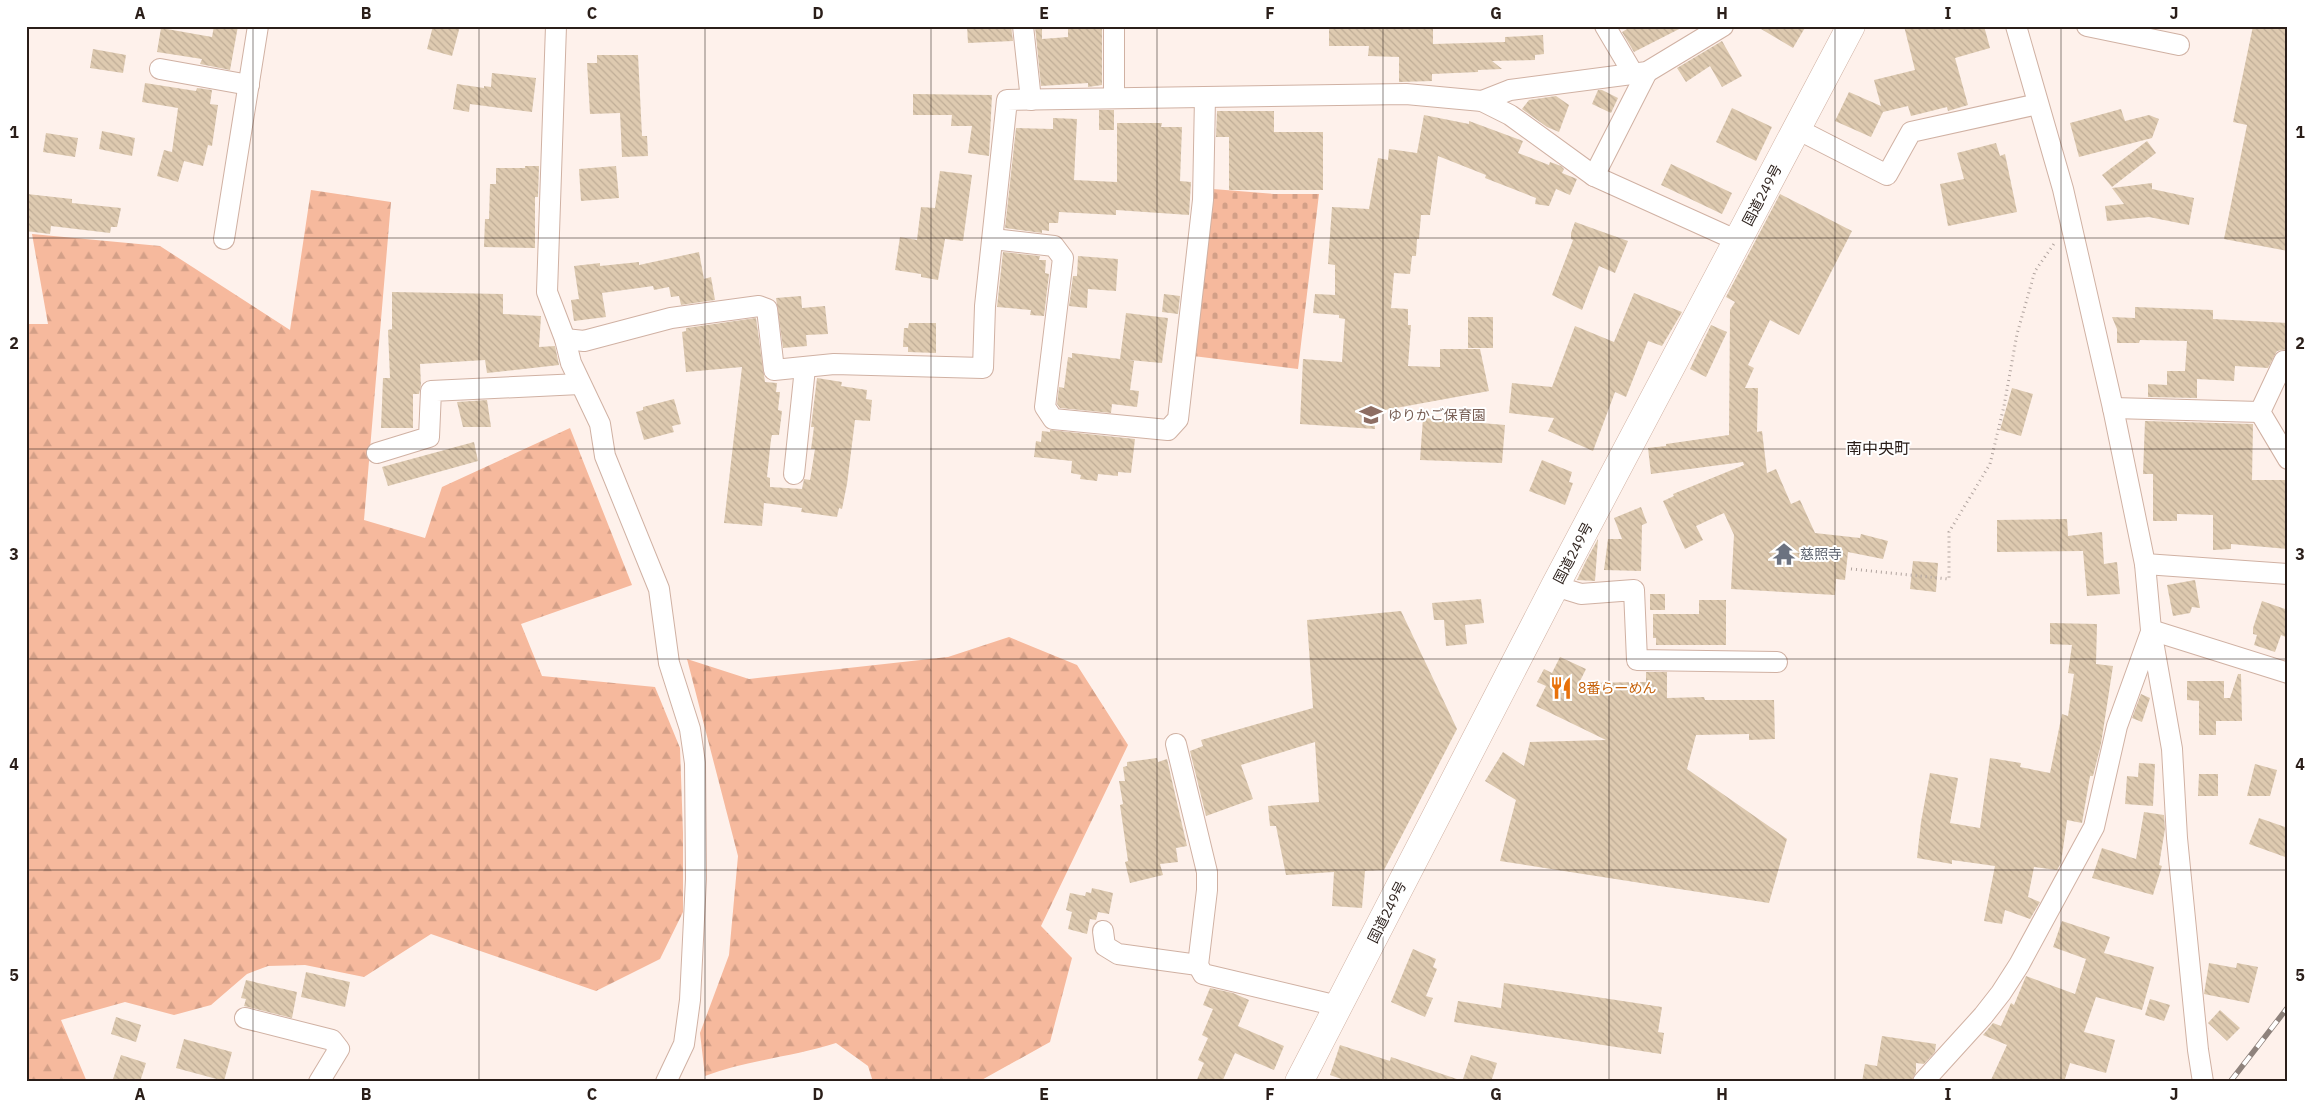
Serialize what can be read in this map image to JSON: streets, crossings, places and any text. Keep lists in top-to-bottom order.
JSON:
{
  "streets": {
    "highway": ["国道249号"]
  },
  "districts": ["南中央町"],
  "places": {
    "school or university": ["ゆりかご保育園"],
    "temple": ["慈照寺"],
    "restaurant": ["8番らーめん"]
  },
  "grid": {
    "columns": [
      "A",
      "B",
      "C",
      "D",
      "E",
      "F",
      "G",
      "H",
      "I",
      "J"
    ],
    "rows": [
      "1",
      "2",
      "3",
      "4",
      "5"
    ]
  }
}
